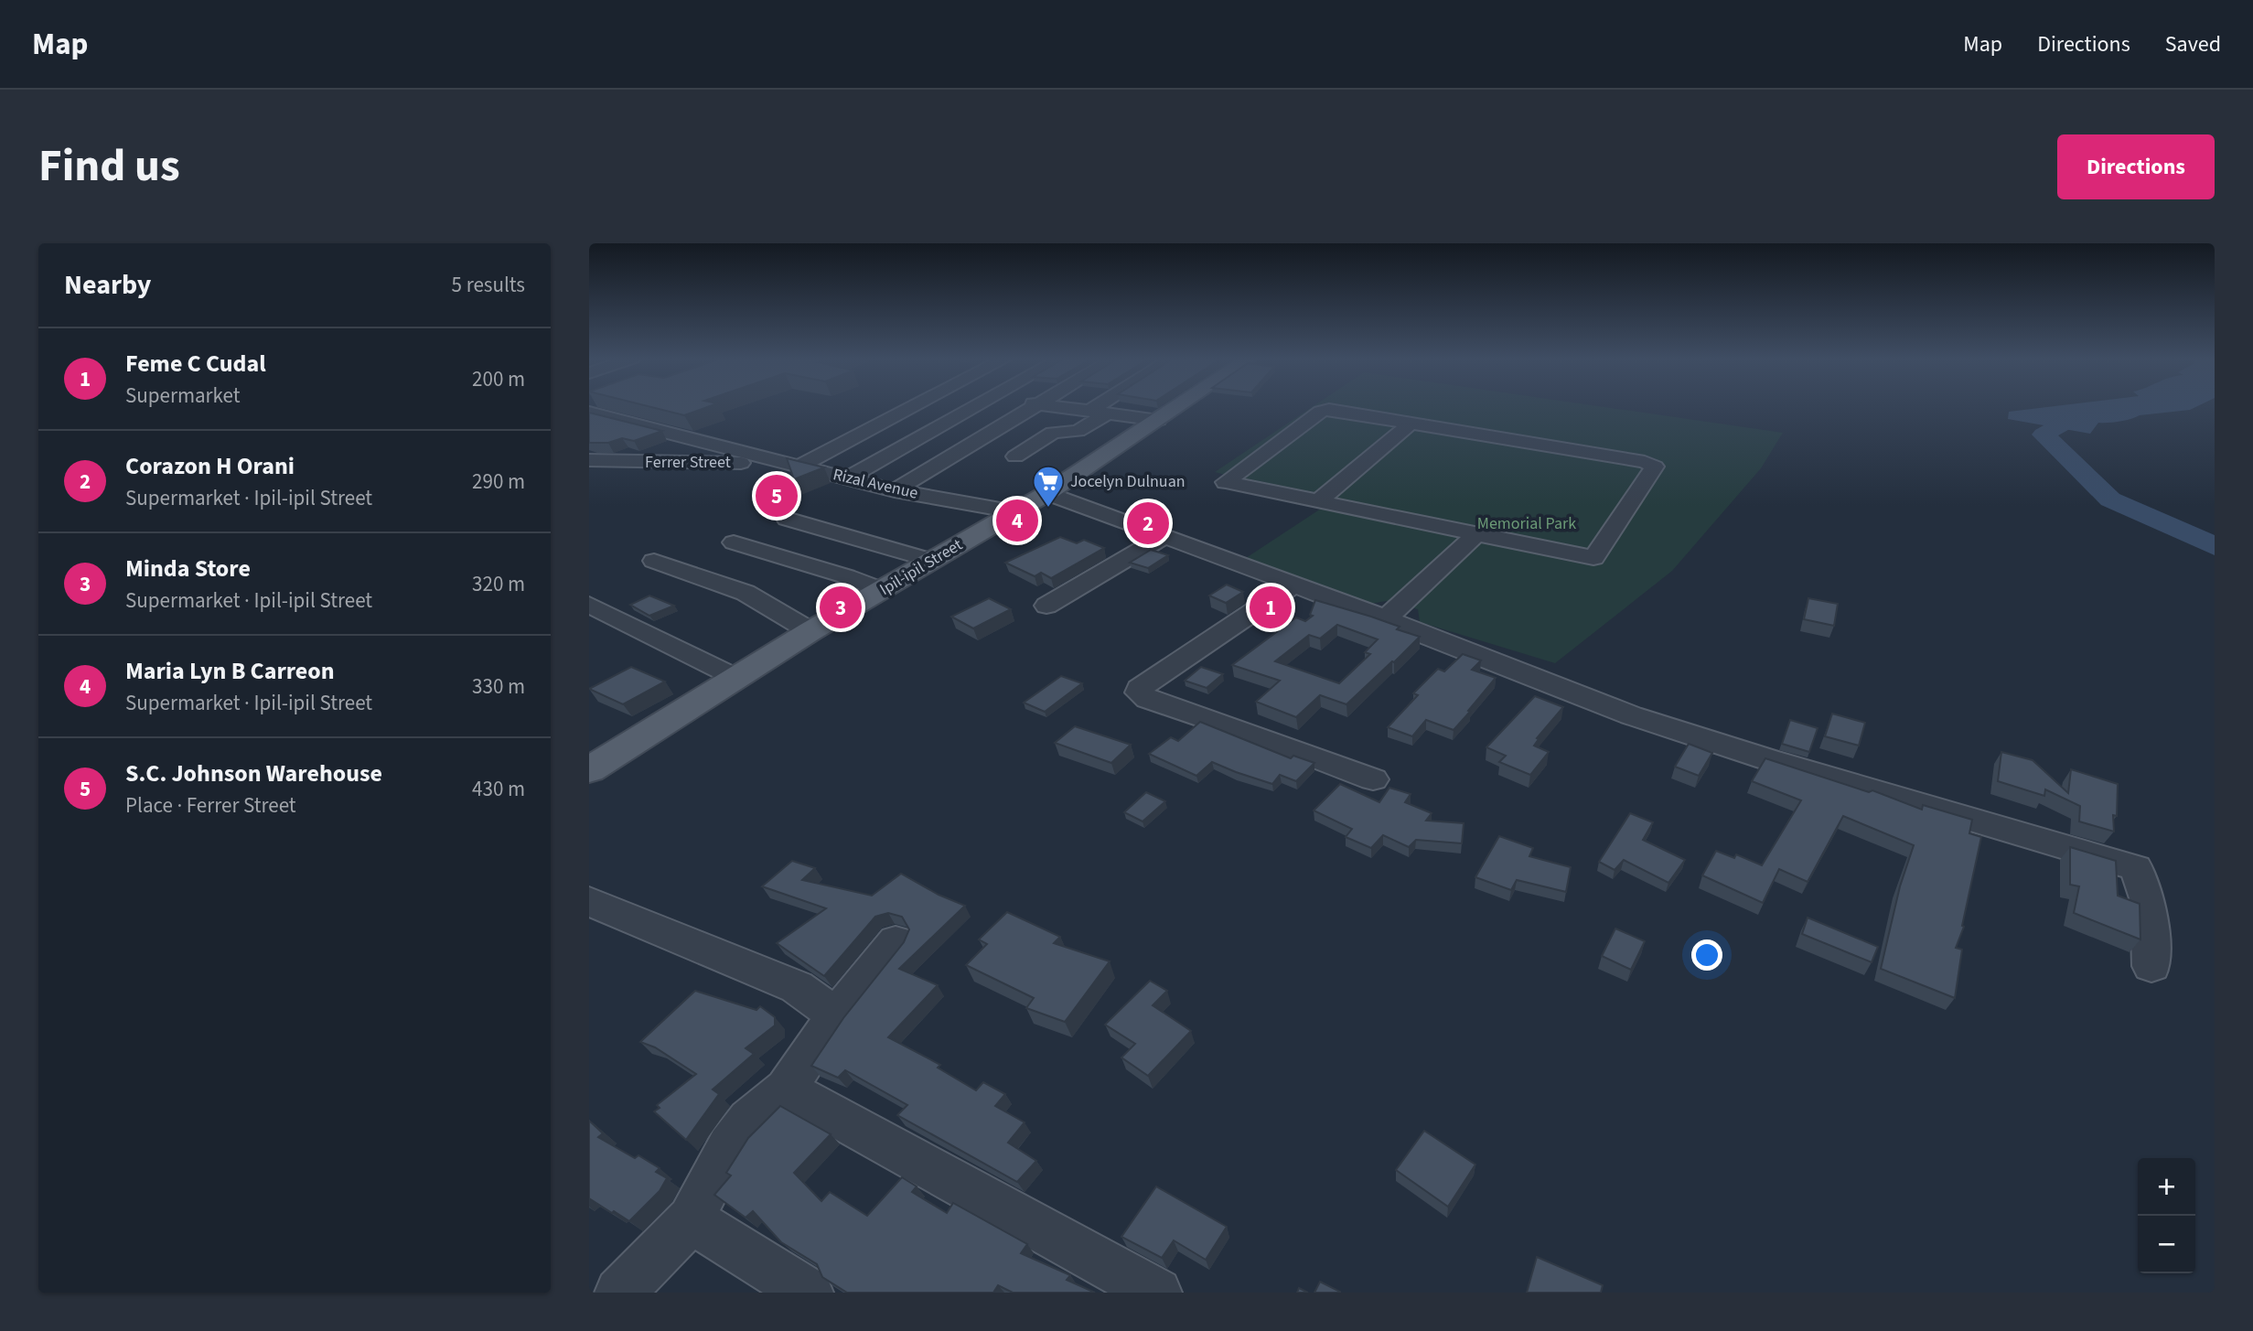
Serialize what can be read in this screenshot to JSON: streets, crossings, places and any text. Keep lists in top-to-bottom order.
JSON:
{
  "streets": {
    "main road": ["Ipil-ipil Street"],
    "street": ["Ferrer Street", "Rizal Avenue"]
  },
  "crossings": [
    ["Ferrer Street", "Rizal Avenue"],
    ["Rizal Avenue", "Ipil-ipil Street"]
  ],
  "parks": ["Memorial Park"],
  "places": {
    "supermarket": ["Jocelyn Dulnuan"]
  },
  "page": {
    "header": "Map",
    "nav": ["Map", "Directions", "Saved"],
    "title": "Find us",
    "buttons": "Directions",
    "heading": ["Nearby", "5 results"],
    "list": [
      {
        "mark": "1",
        "name": "Feme C Cudal",
        "note": "Supermarket",
        "value": "200 m"
      },
      {
        "mark": "2",
        "name": "Corazon H Orani",
        "note": "Supermarket · Ipil-ipil Street",
        "value": "290 m"
      },
      {
        "mark": "3",
        "name": "Minda Store",
        "note": "Supermarket · Ipil-ipil Street",
        "value": "320 m"
      },
      {
        "mark": "4",
        "name": "Maria Lyn B Carreon",
        "note": "Supermarket · Ipil-ipil Street",
        "value": "330 m"
      },
      {
        "mark": "5",
        "name": "S.C. Johnson Warehouse",
        "note": "Place · Ferrer Street",
        "value": "430 m"
      }
    ],
    "pins": [
      "5",
      "4",
      "2",
      "1",
      "3"
    ],
    "map_buttons": ["+", "−"]
  }
}
